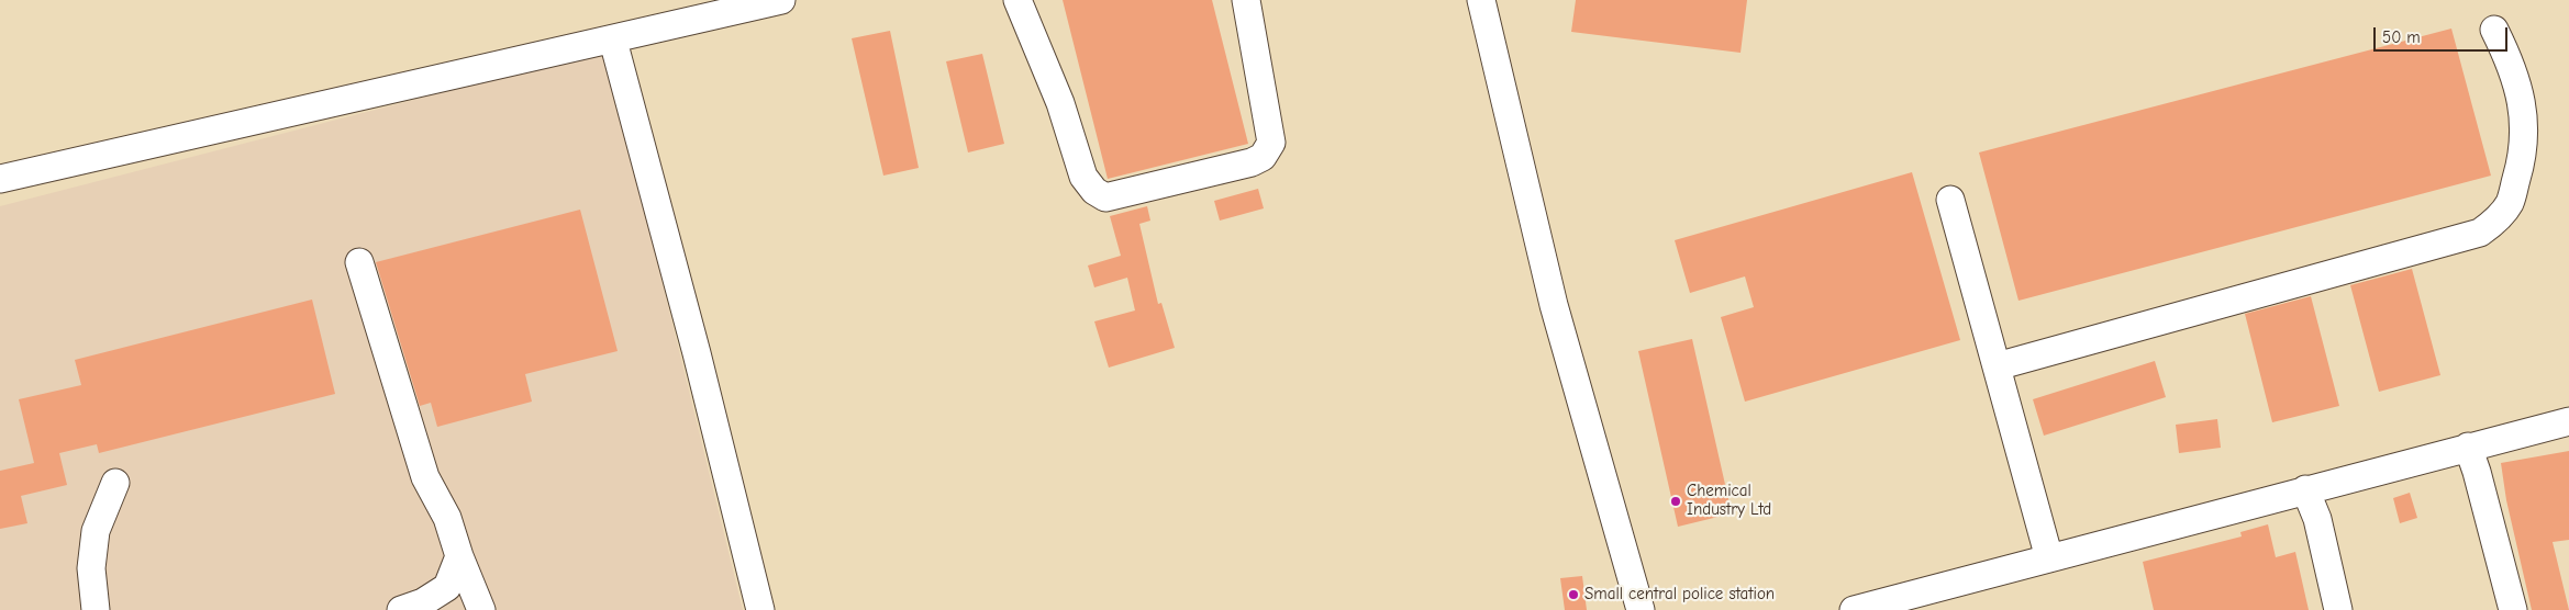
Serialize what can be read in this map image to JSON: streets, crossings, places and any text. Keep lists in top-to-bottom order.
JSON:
{
  "places": ["Chemical Industry Ltd", "Small central police station"],
  "scale_bar": "50 m"
}
